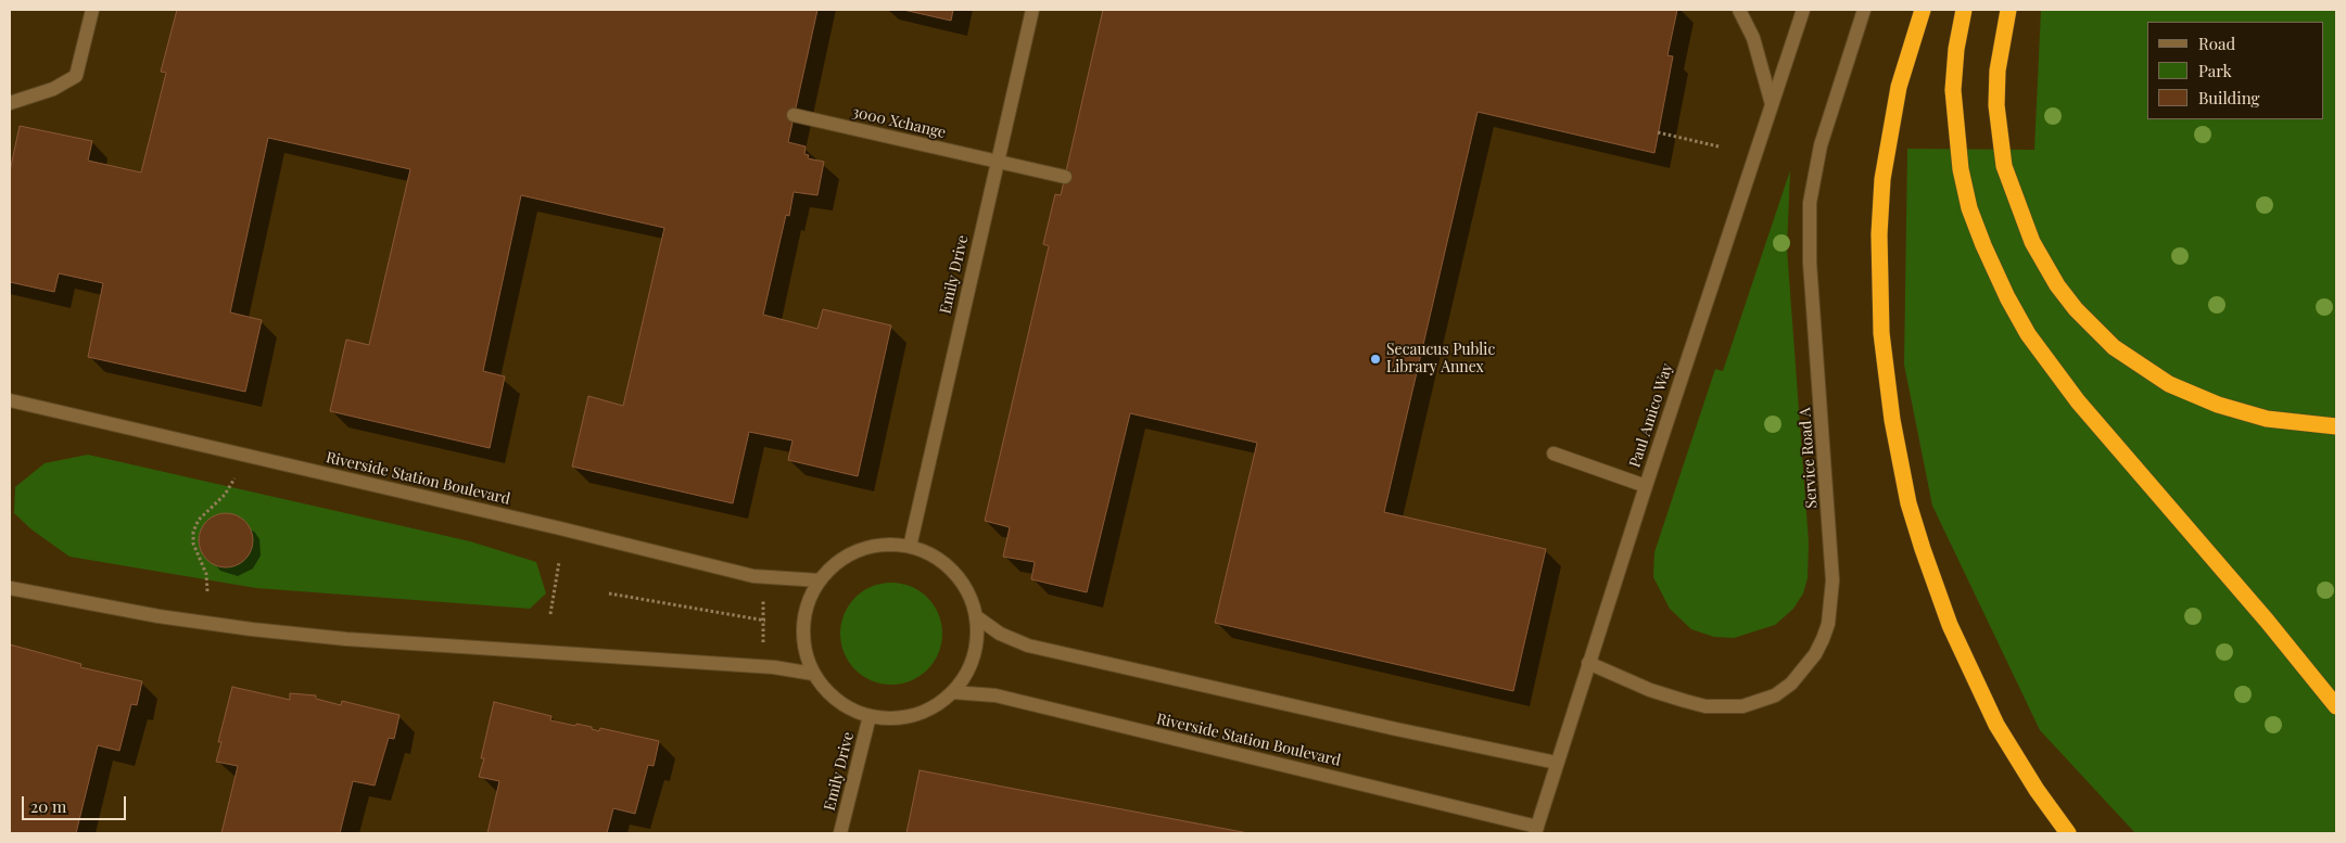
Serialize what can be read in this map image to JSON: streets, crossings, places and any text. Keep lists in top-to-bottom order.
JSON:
{
  "streets": {
    "street": [
      "3000 Xchange",
      "Emily Drive",
      "Paul Amico Way",
      "Service Road A",
      "Riverside Station Boulevard"
    ]
  },
  "crossings": [
    ["3000 Xchange", "Emily Drive"],
    ["Emily Drive", "Riverside Station Boulevard"],
    ["Paul Amico Way", "Service Road A"],
    ["Paul Amico Way", "Riverside Station Boulevard"]
  ],
  "places": ["Secaucus Public Library Annex"],
  "legend": ["Road", "Park", "Building"],
  "scale_bar": "20 m"
}
